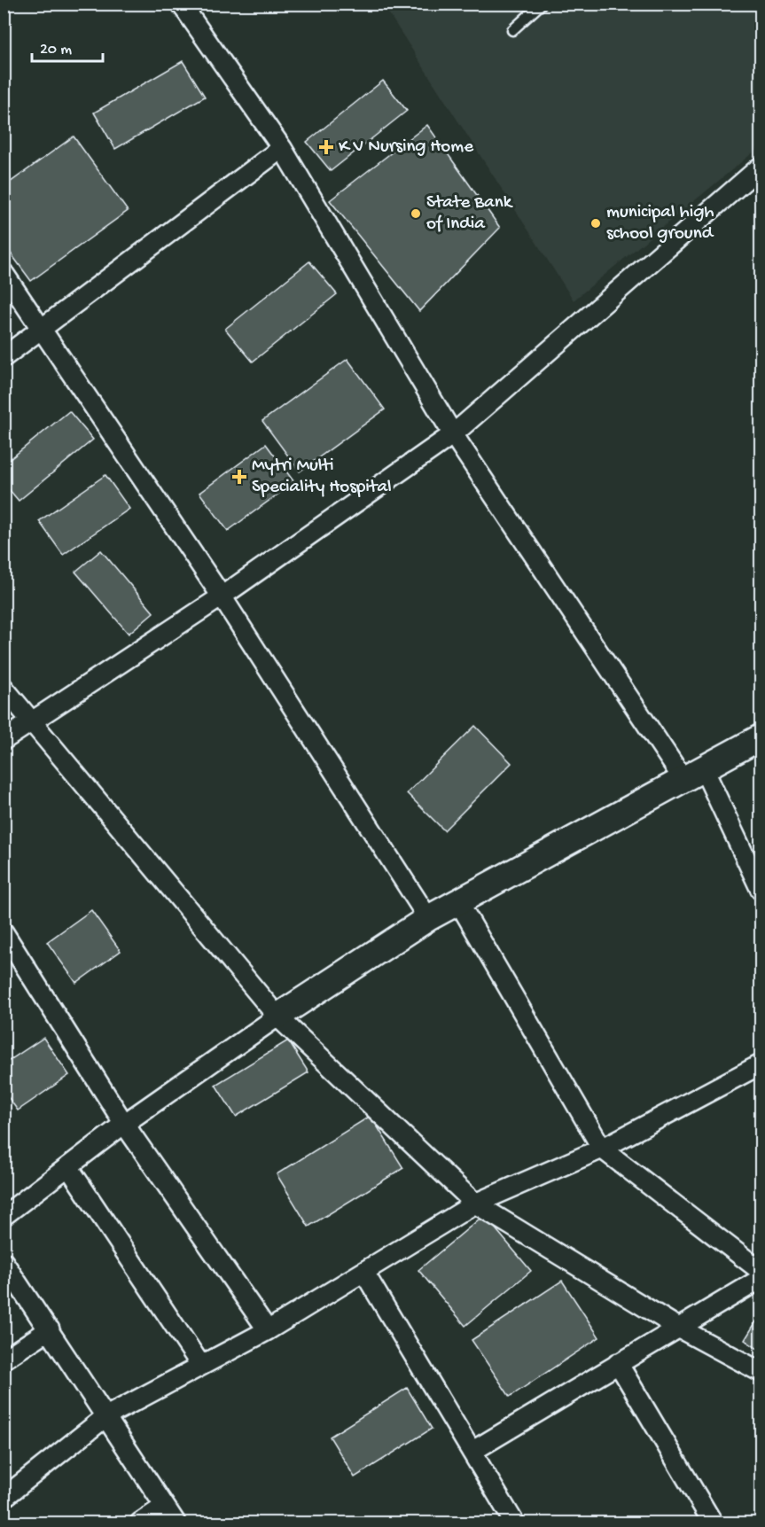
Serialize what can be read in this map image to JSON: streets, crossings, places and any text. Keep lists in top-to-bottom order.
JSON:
{
  "places": {
    "health": ["K V Nursing Home", "Mytri Multi Speciality Hospital"],
    "other": ["State Bank of India", "municipal high school ground"]
  },
  "scale_bar": "20 m"
}
